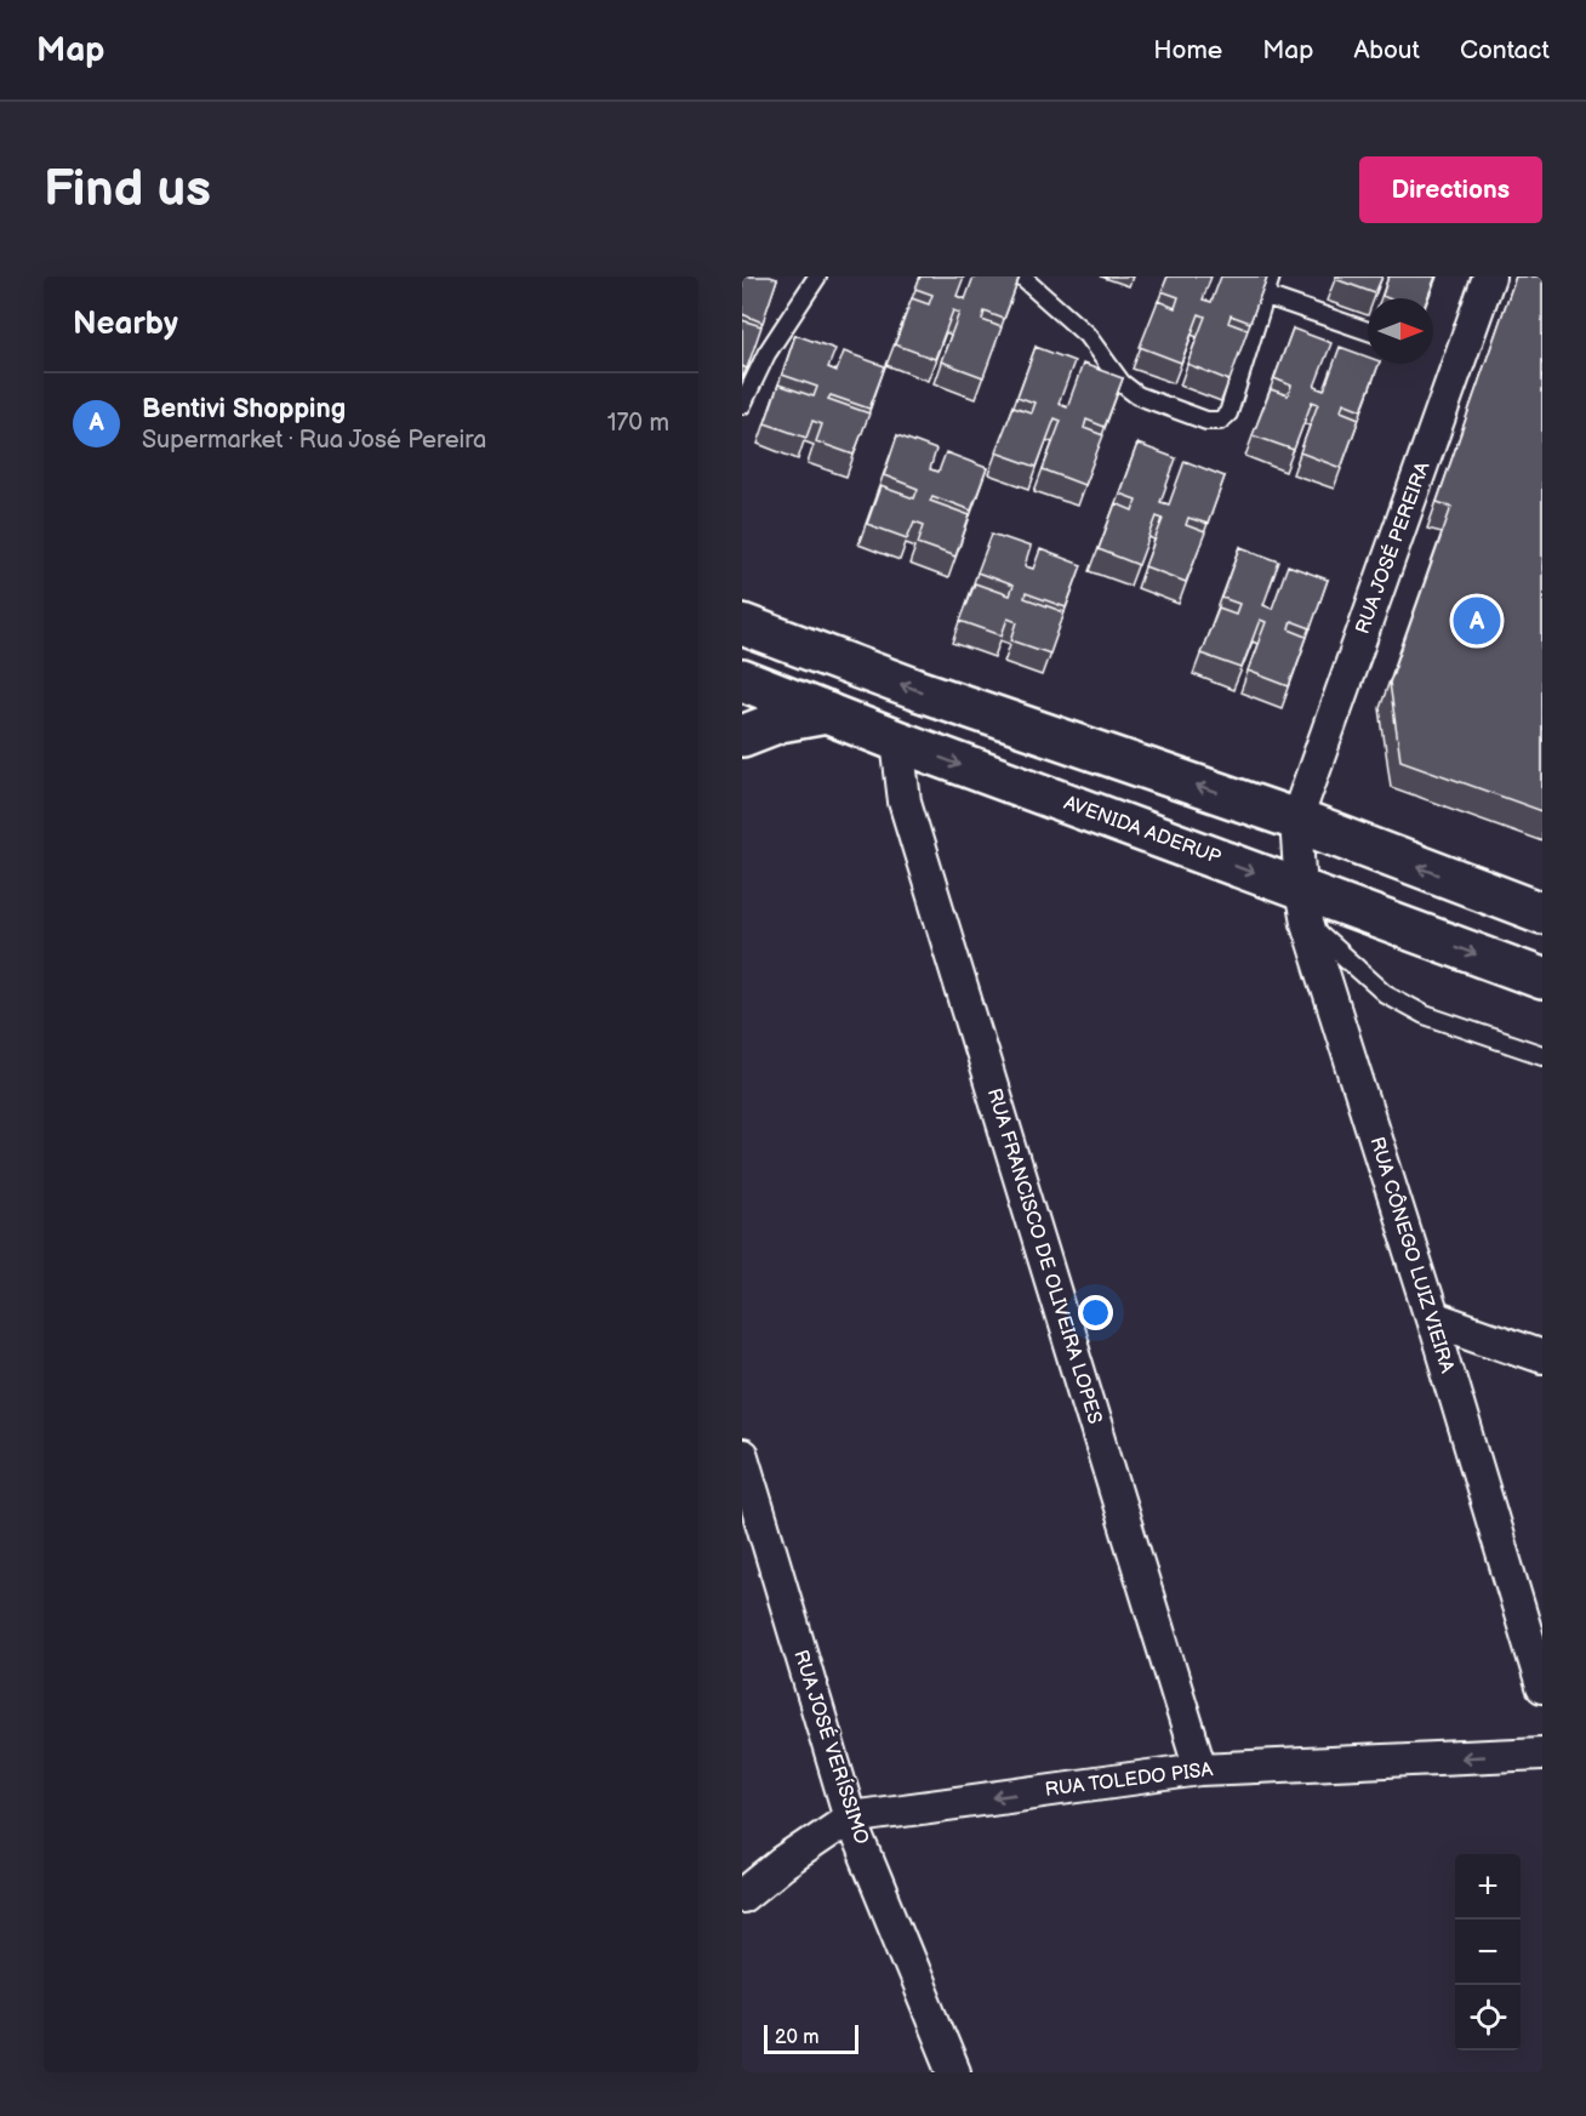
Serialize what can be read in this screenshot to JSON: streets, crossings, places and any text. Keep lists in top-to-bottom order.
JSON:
{
  "streets": {
    "main road": ["AVENIDA ADERUP"],
    "street": [
      "RUA JOSÉ PEREIRA",
      "RUA CÔNEGO LUIZ VIEIRA",
      "RUA FRANCISCO DE OLIVEIRA LOPES",
      "RUA JOSÉ VERÍSSIMO",
      "RUA TOLEDO PISA"
    ]
  },
  "crossings": [
    ["RUA JOSÉ PEREIRA", "RUA CÔNEGO LUIZ VIEIRA"],
    ["AVENIDA ADERUP", "RUA CÔNEGO LUIZ VIEIRA"],
    ["AVENIDA ADERUP", "RUA FRANCISCO DE OLIVEIRA LOPES"],
    ["RUA FRANCISCO DE OLIVEIRA LOPES", "RUA TOLEDO PISA"],
    ["RUA JOSÉ VERÍSSIMO", "RUA TOLEDO PISA"]
  ],
  "one_way": ["RUA TOLEDO PISA"],
  "scale_bar": "20 m",
  "north": "right",
  "page": {
    "header": "Map",
    "nav": [
      "Home",
      "Map",
      "About",
      "Contact"
    ],
    "buttons": "Directions",
    "title": "Find us",
    "heading": "Nearby",
    "list": [
      {
        "mark": "A",
        "name": "Bentivi Shopping",
        "note": "Supermarket · Rua José Pereira",
        "value": "170 m"
      }
    ],
    "pins": "A",
    "map_buttons": ["+", "−"],
    "scale": "20 m"
  }
}
